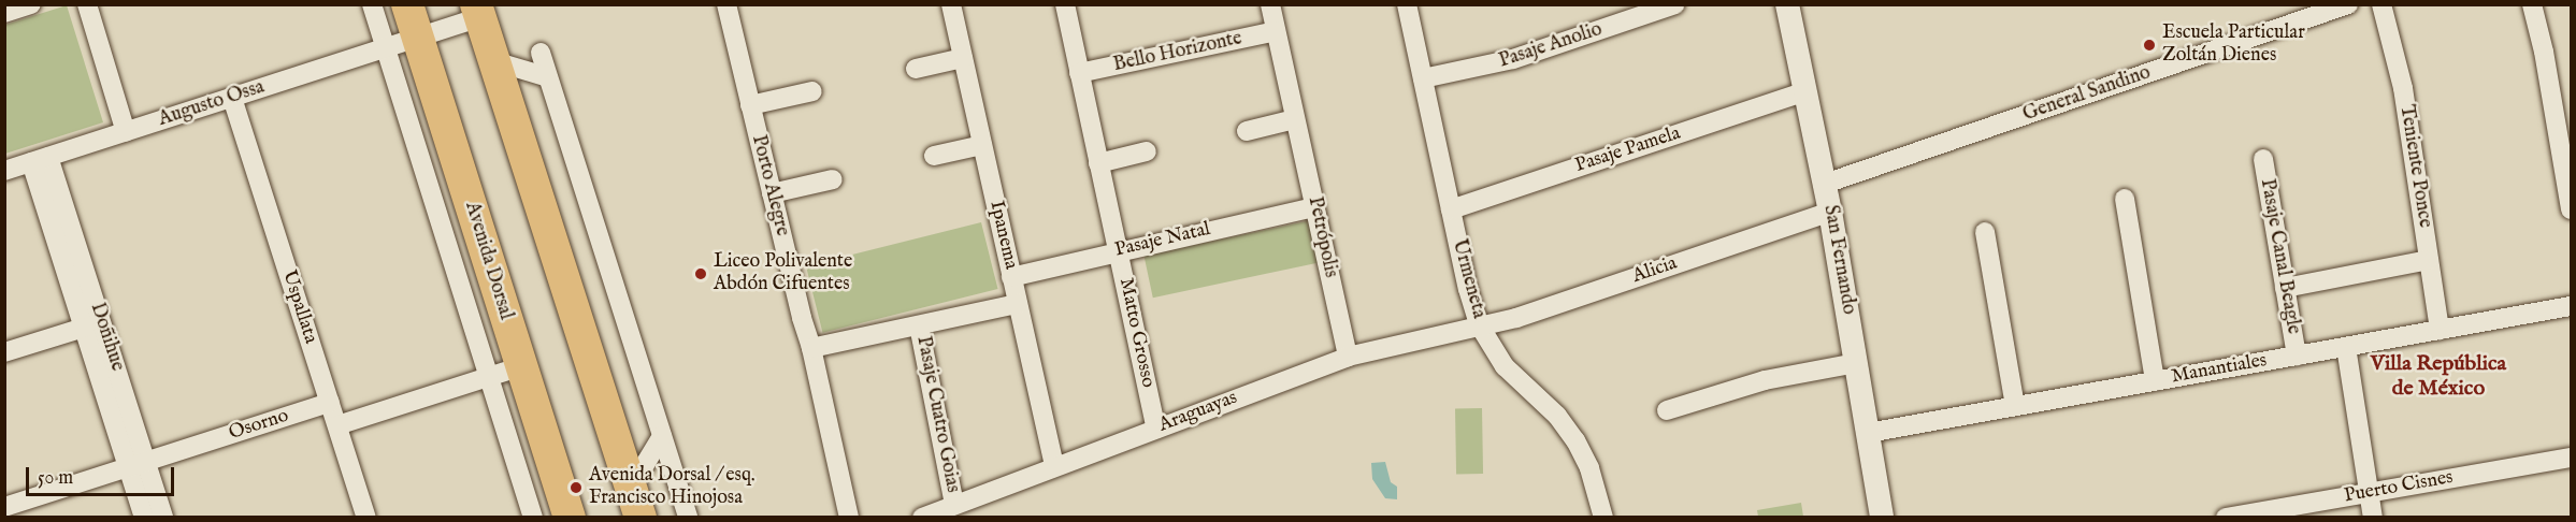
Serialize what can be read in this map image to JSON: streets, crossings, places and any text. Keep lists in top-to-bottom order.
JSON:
{
  "streets": {
    "main road": ["Avenida Dorsal"],
    "street": [
      "Pasaje Anolio",
      "Bello Horizonte",
      "General Sandino",
      "Augusto Ossa",
      "Pasaje Pamela",
      "Teniente Ponce",
      "Porto Alegre",
      "Ipanema",
      "Petrópolis",
      "Pasaje Natal",
      "Pasaje Canal Beagle",
      "San Fernando",
      "Alicia",
      "Urmeneta",
      "Uspallata",
      "Matto Grosso",
      "Doñihue",
      "Manantiales",
      "Araguayas",
      "Pasaje Cuatro Goias",
      "Osorno",
      "Puerto Cisnes"
    ]
  },
  "crossings": [
    ["Pasaje Anolio", "Urmeneta"],
    ["Bello Horizonte", "Petrópolis"],
    ["Bello Horizonte", "Matto Grosso"],
    ["General Sandino", "San Fernando"],
    ["Augusto Ossa", "Avenida Dorsal"],
    ["Augusto Ossa", "Uspallata"],
    ["Augusto Ossa", "Doñihue"],
    ["Pasaje Pamela", "San Fernando"],
    ["Pasaje Pamela", "Urmeneta"],
    ["Teniente Ponce", "Manantiales"],
    ["Ipanema", "Pasaje Natal"],
    ["Ipanema", "Araguayas"],
    ["Petrópolis", "Pasaje Natal"],
    ["Petrópolis", "Araguayas"],
    ["Pasaje Natal", "Matto Grosso"],
    ["Pasaje Canal Beagle", "Manantiales"],
    ["San Fernando", "Alicia"],
    ["San Fernando", "Manantiales"],
    ["Alicia", "Urmeneta"],
    ["Alicia", "Araguayas"],
    ["Urmeneta", "Araguayas"],
    ["Uspallata", "Osorno"],
    ["Matto Grosso", "Araguayas"],
    ["Doñihue", "Osorno"],
    ["Araguayas", "Pasaje Cuatro Goias"]
  ],
  "districts": ["Villa República de México"],
  "places": ["Escuela Particular Zoltán Dienes", "Liceo Polivalente Abdón Cifuentes", "Avenida Dorsal / esq. Francisco Hinojosa"],
  "scale_bar": "50 m"
}
